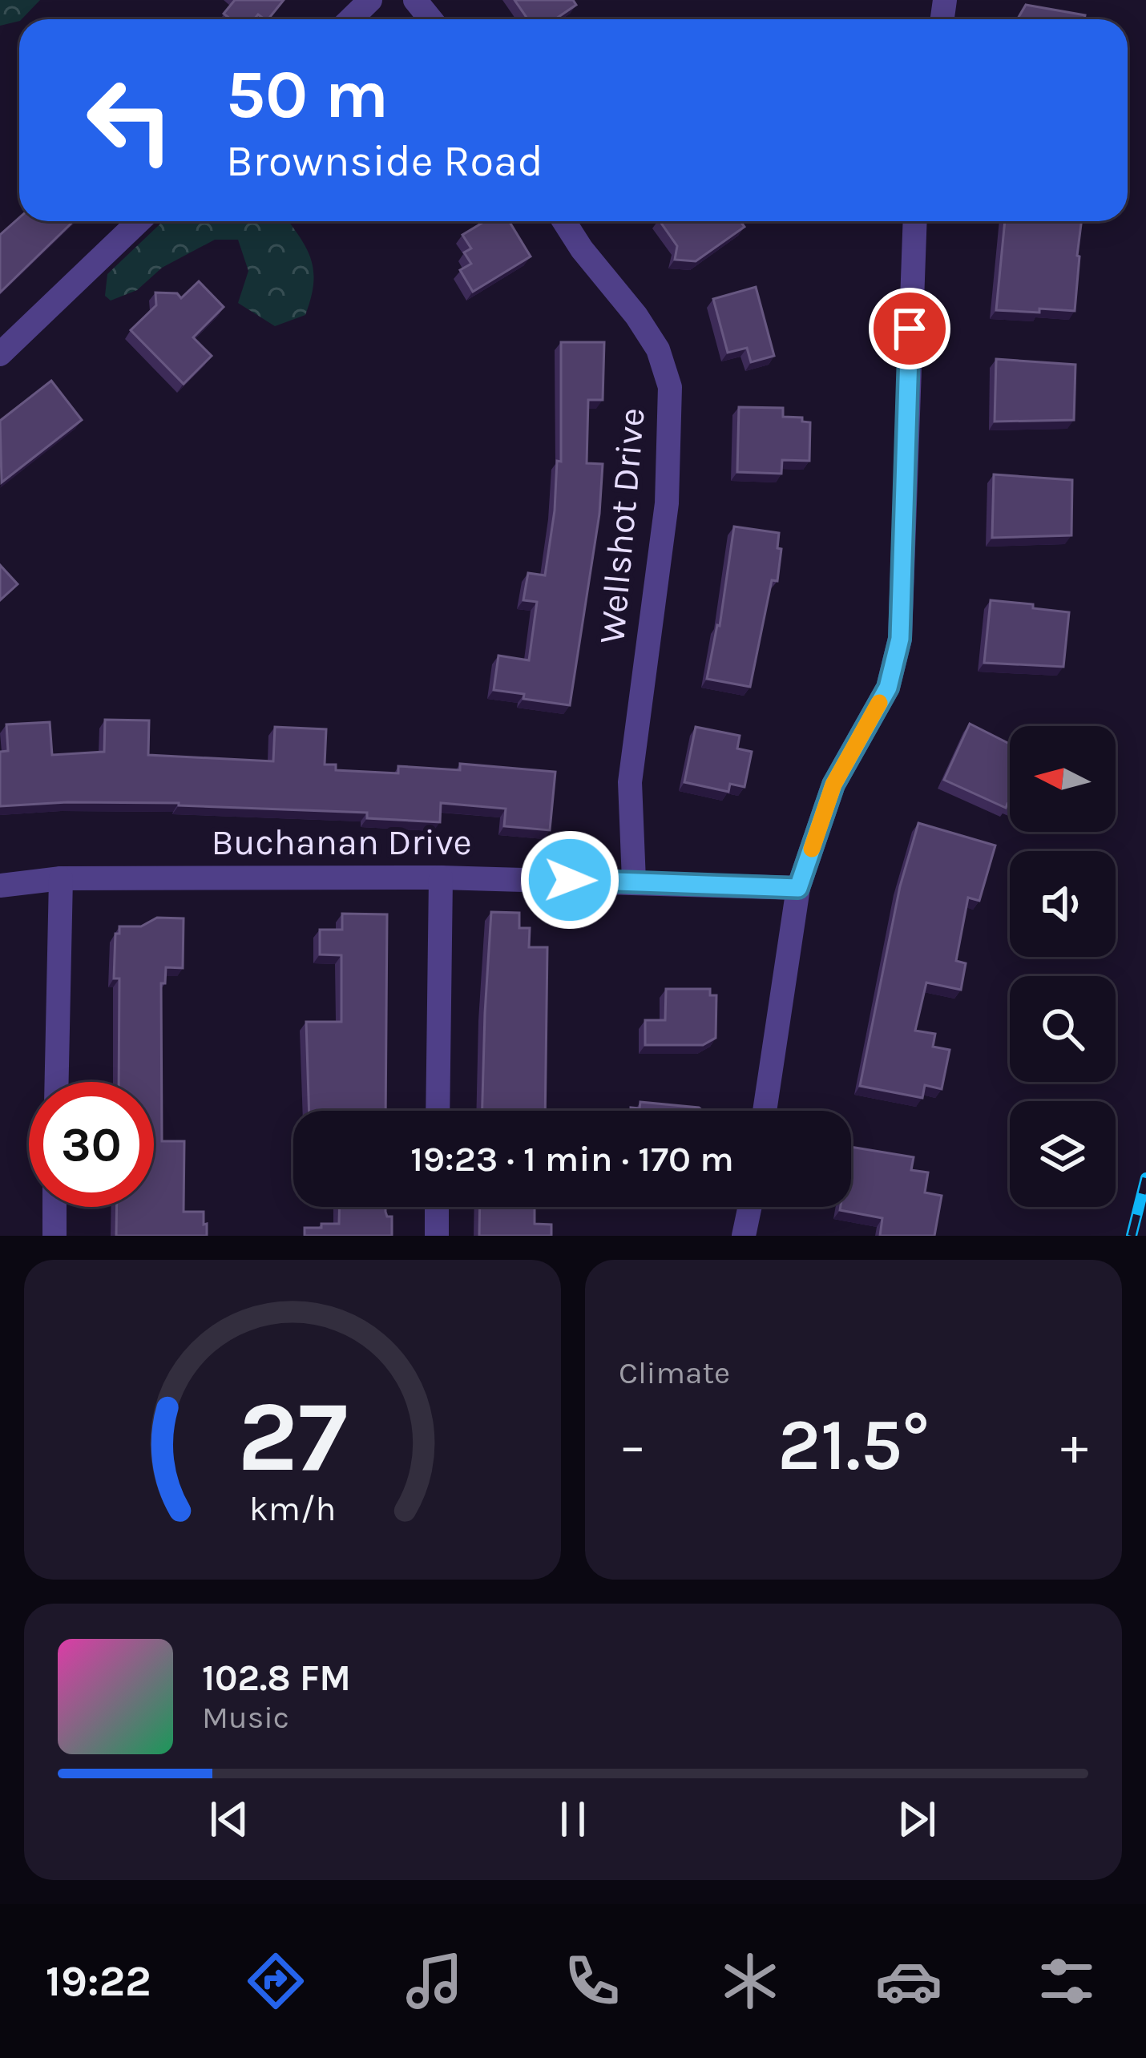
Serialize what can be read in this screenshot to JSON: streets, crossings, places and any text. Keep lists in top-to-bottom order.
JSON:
{
  "streets": {
    "street": ["Wellshot Drive", "Buchanan Drive"]
  },
  "crossings": [
    ["Wellshot Drive", "Buchanan Drive"]
  ],
  "north": "left",
  "page": {
    "turn": ["50 m", "Brownside Road"],
    "limit": "30",
    "trip": "19:23 · 1 min · 170 m",
    "tile": "Climate",
    "heat": ["−", "21.5°", "+"],
    "song": ["102.8 FM", "Music"],
    "tabs": "19:22",
    "gauge": ["27", "km/h"]
  }
}
